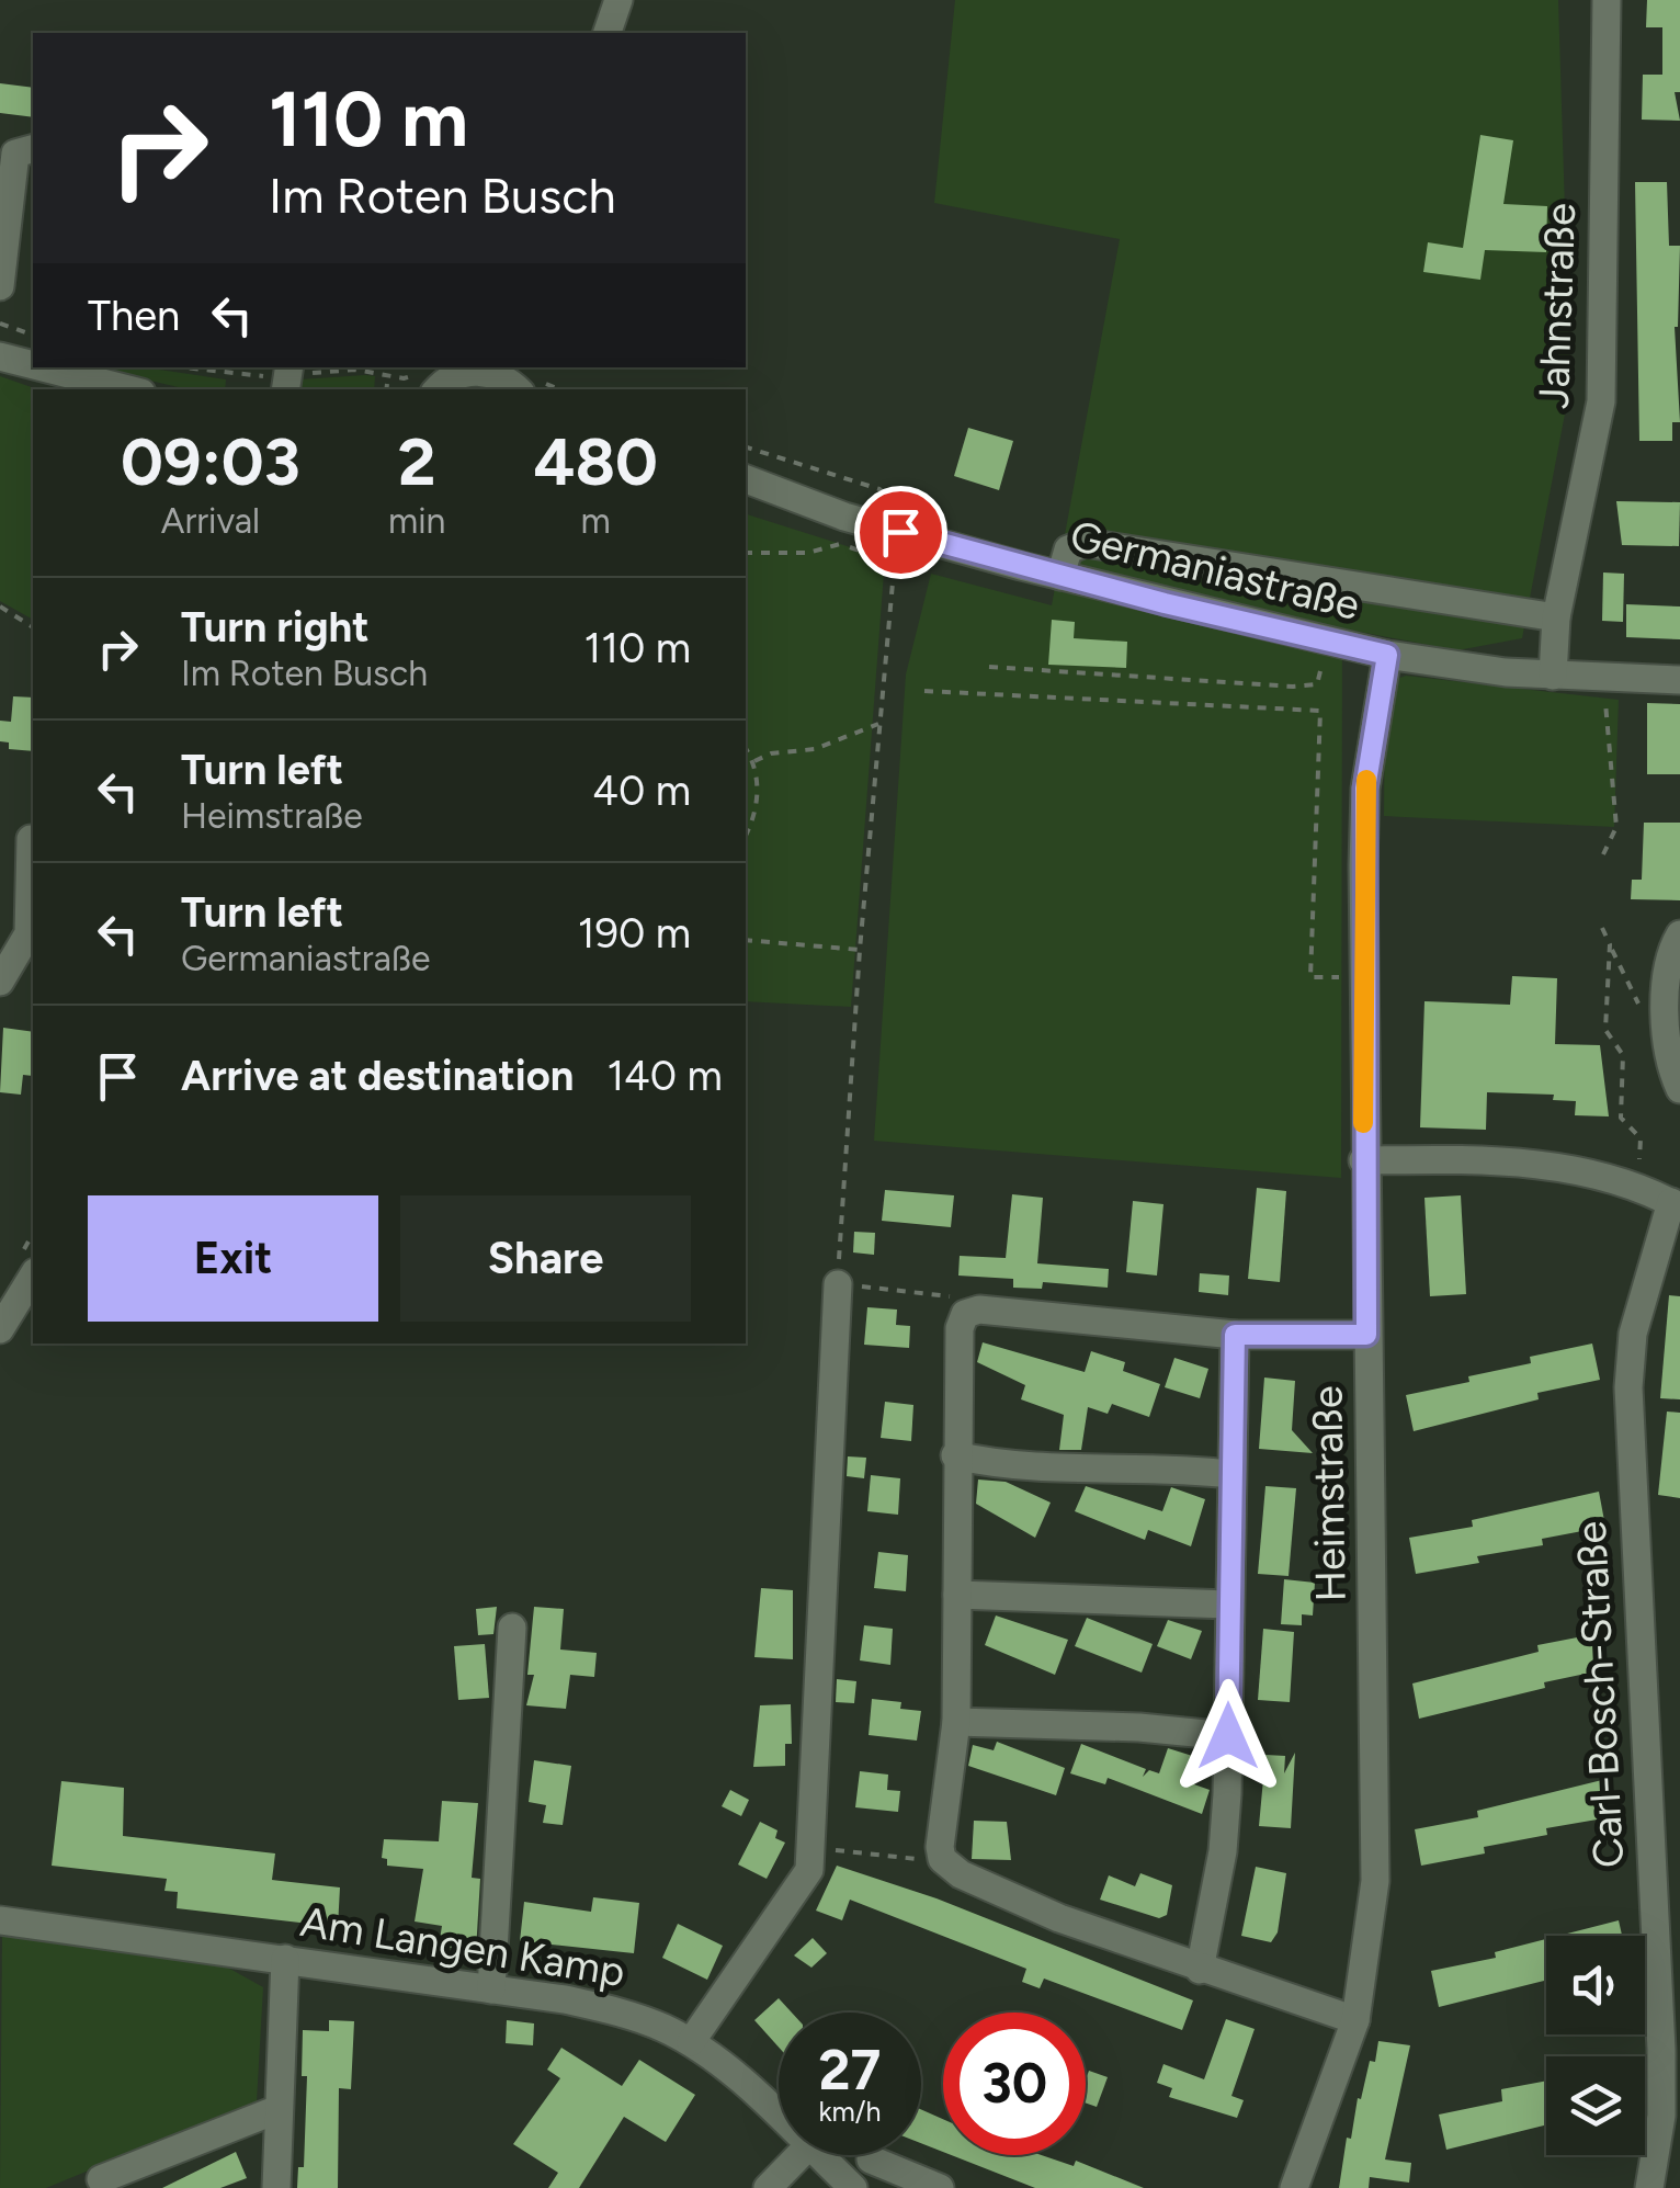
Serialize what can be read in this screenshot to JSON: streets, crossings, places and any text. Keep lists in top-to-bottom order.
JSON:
{
  "streets": {
    "street": [
      "Jahnstraße",
      "Germaniastraße",
      "Heimstraße",
      "Carl-Bosch-Straße",
      "Am Langen Kamp"
    ]
  },
  "crossings": [
    ["Jahnstraße", "Germaniastraße"],
    ["Germaniastraße", "Heimstraße"]
  ],
  "page": {
    "turn": ["110 m", "Im Roten Busch"],
    "then": "Then",
    "eta": [
      "09:03",
      "Arrival",
      "2",
      "min",
      "480",
      "m"
    ],
    "list": [
      {
        "name": "Turn right",
        "note": "Im Roten Busch",
        "value": "110 m"
      },
      {
        "name": "Turn left",
        "note": "Heimstraße",
        "value": "40 m"
      },
      {
        "name": "Turn left",
        "note": "Germaniastraße",
        "value": "190 m"
      },
      {
        "name": "Arrive at destination",
        "value": "140 m"
      }
    ],
    "buttons": ["Exit", "Share"],
    "speed": "27 km/h",
    "limit": "30"
  }
}
